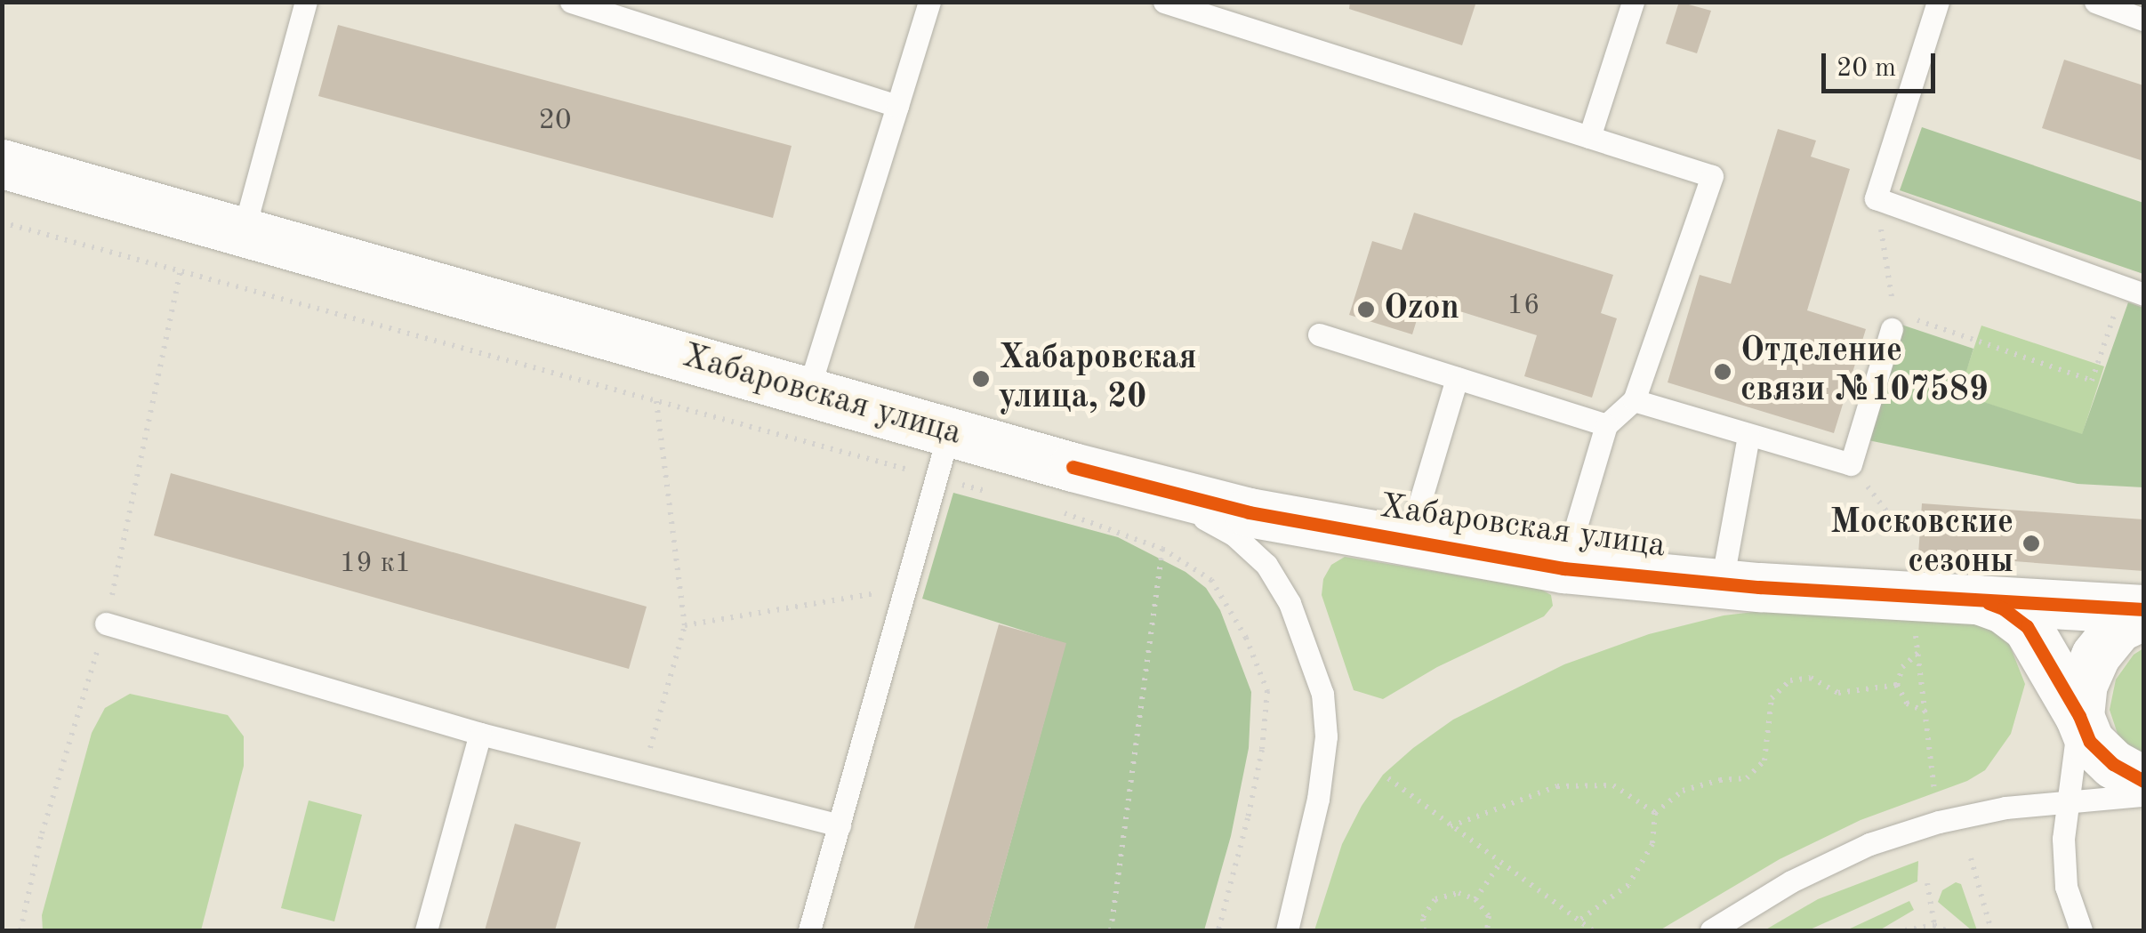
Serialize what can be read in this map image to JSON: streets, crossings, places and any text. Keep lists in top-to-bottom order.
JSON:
{
  "streets": {
    "main road": ["Хабаровская улица"]
  },
  "places": [
    "Ozon",
    "Отделение связи №107589",
    "Хабаровская улица, 20",
    "Московские сезоны"
  ],
  "house_numbers": ["20", "16", "19 к1"],
  "scale_bar": "20 m"
}
